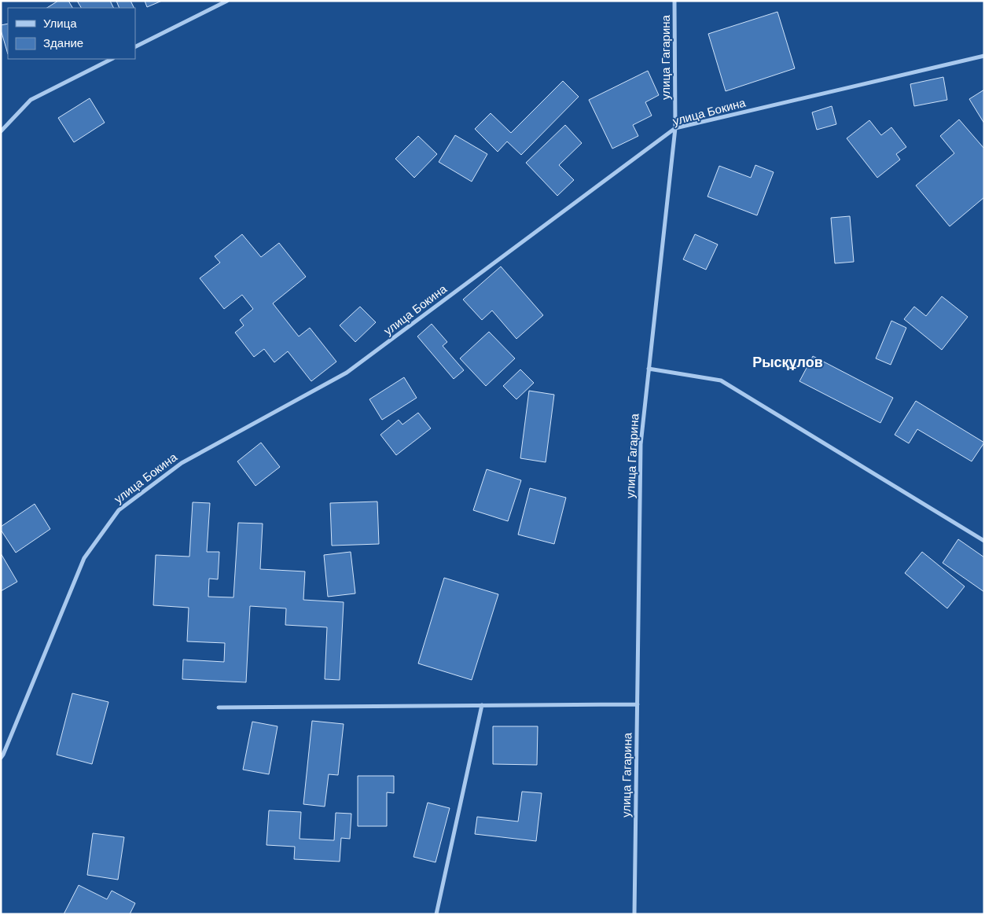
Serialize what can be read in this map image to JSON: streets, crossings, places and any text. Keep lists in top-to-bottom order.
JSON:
{
  "streets": {
    "street": ["улица Гагарина", "улица Бокина"]
  },
  "crossings": [
    ["улица Гагарина", "улица Бокина"]
  ],
  "districts": ["Рысқұлов"],
  "legend": ["Улица", "Здание"]
}
